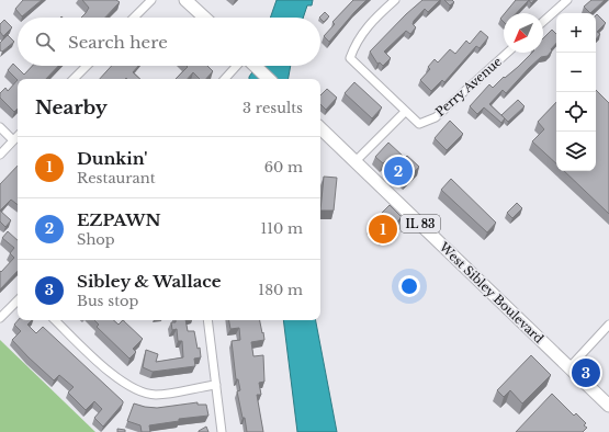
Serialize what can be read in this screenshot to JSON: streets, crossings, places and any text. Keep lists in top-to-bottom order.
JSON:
{
  "streets": {
    "main road": ["IL 83", "West Sibley Boulevard"],
    "street": ["Perry Avenue"]
  },
  "north": "bottom left",
  "page": {
    "map_buttons": ["+", "−"],
    "search": "Search here",
    "heading": ["Nearby", "3 results"],
    "list": [
      {
        "mark": "1",
        "name": "Dunkin'",
        "note": "Restaurant",
        "value": "60 m"
      },
      {
        "mark": "2",
        "name": "EZPAWN",
        "note": "Shop",
        "value": "110 m"
      },
      {
        "mark": "3",
        "name": "Sibley & Wallace",
        "note": "Bus stop",
        "value": "180 m"
      }
    ],
    "pins": ["2", "1", "3"]
  }
}
